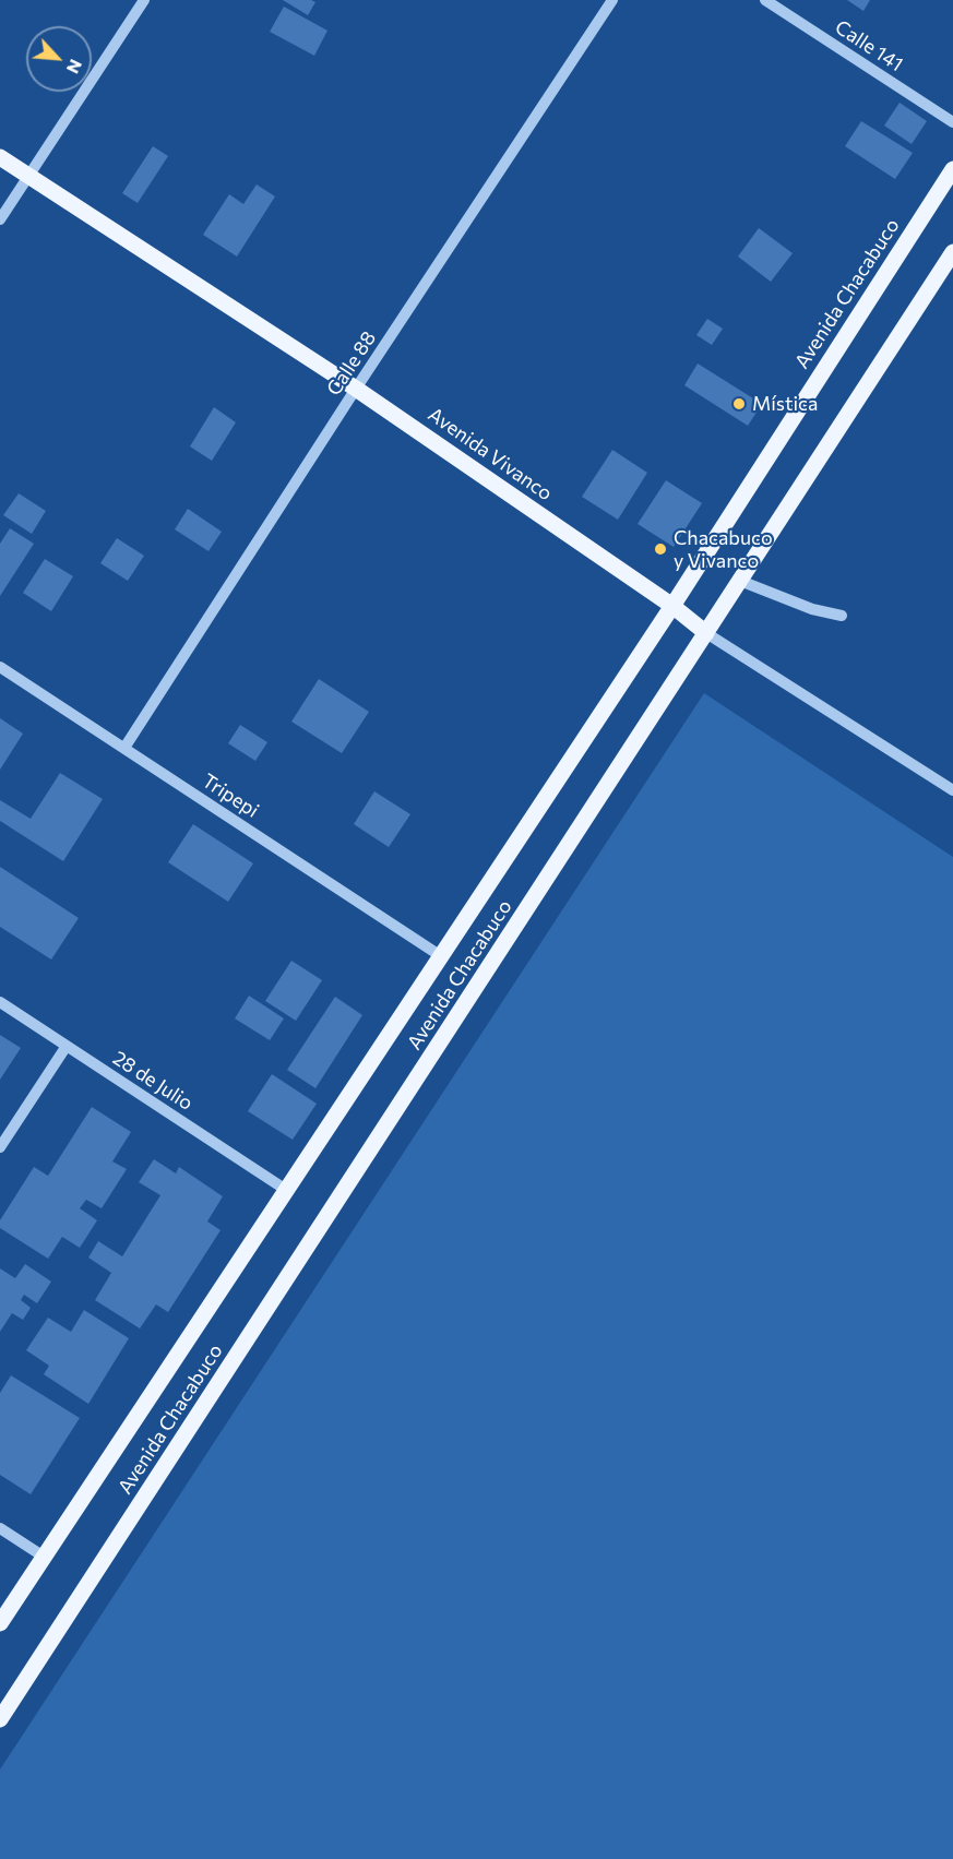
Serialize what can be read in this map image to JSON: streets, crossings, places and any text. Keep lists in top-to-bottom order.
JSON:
{
  "streets": {
    "main road": ["Avenida Chacabuco", "Avenida Vivanco"],
    "street": [
      "Calle 141",
      "Calle 88",
      "Tripepi",
      "28 de Julio"
    ]
  },
  "crossings": [
    ["Avenida Chacabuco", "Avenida Vivanco"],
    ["Avenida Chacabuco", "Tripepi"],
    ["Avenida Chacabuco", "28 de Julio"],
    ["Calle 88", "Avenida Vivanco"],
    ["Calle 88", "Tripepi"]
  ],
  "places": ["Mística", "Chacabuco y Vivanco"],
  "north": "bottom right"
}
